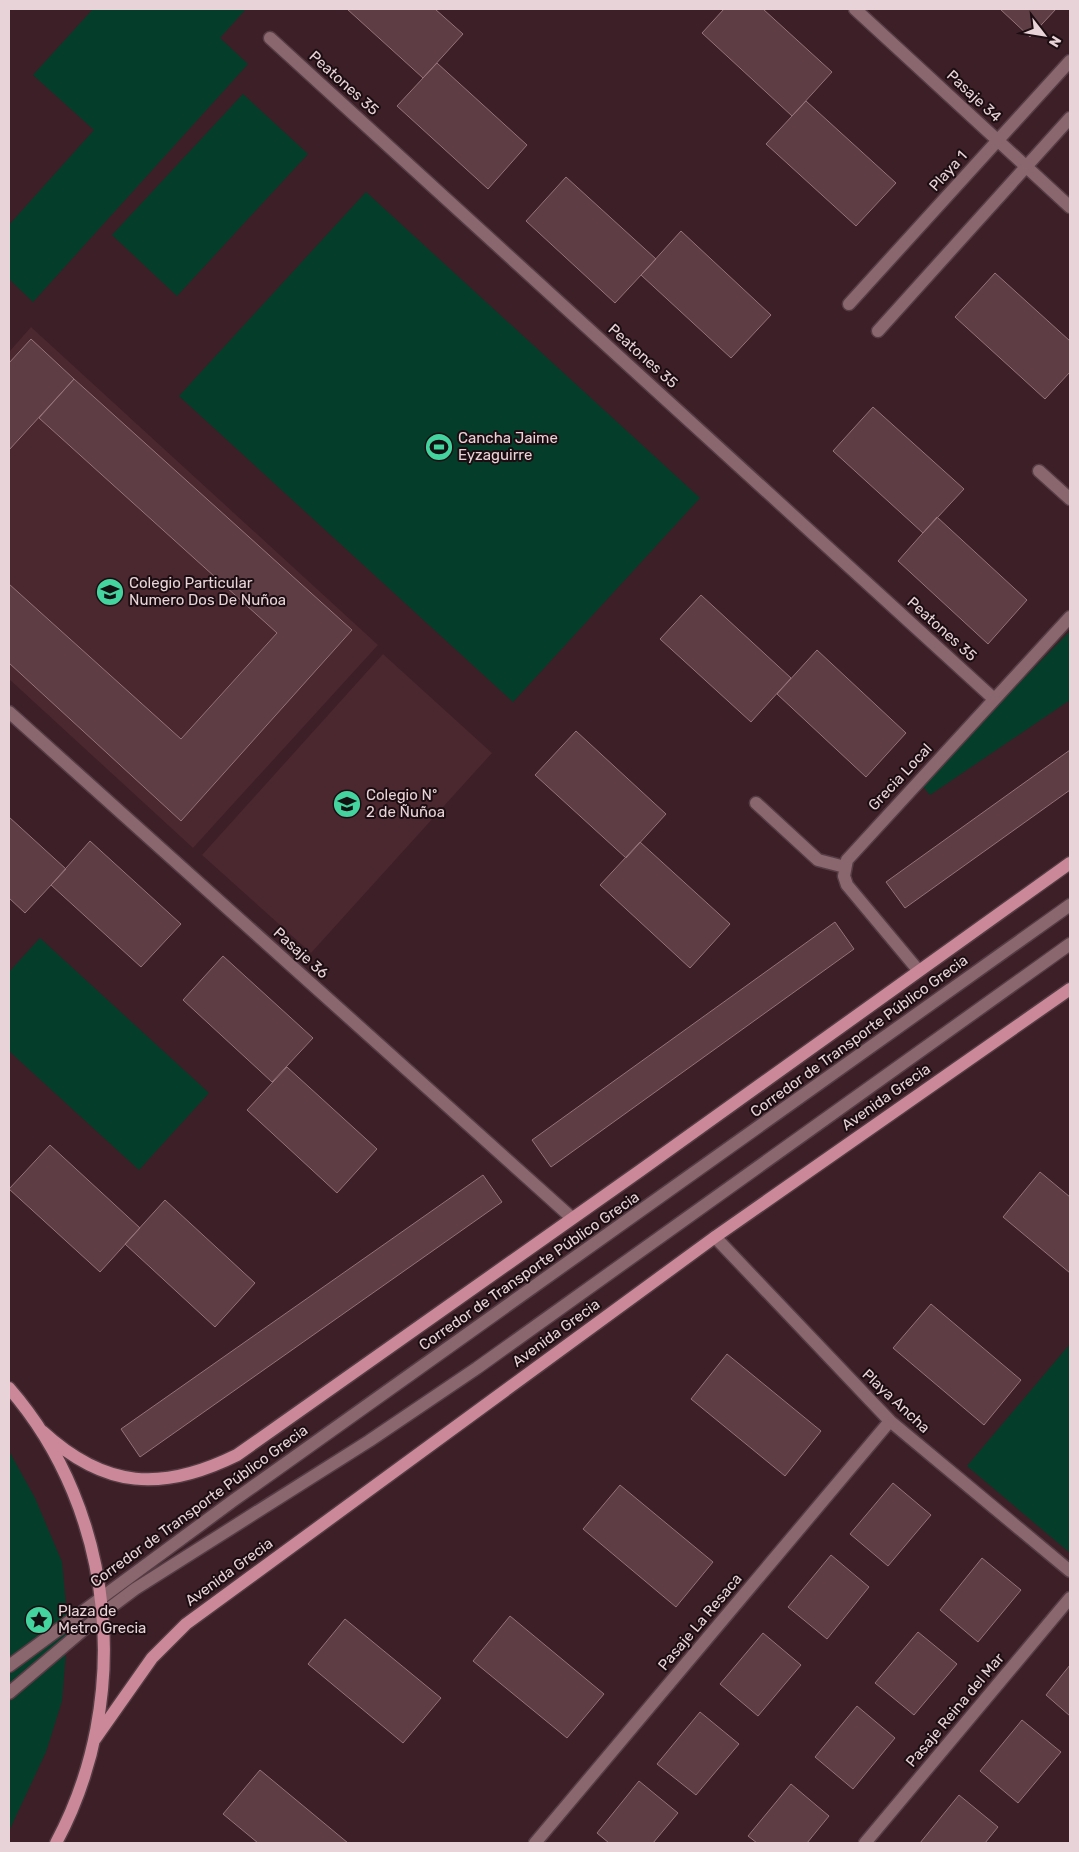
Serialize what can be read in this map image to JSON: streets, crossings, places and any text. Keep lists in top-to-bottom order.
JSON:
{
  "streets": {
    "main road": ["Avenida Grecia"],
    "street": [
      "Peatones 35",
      "Pasaje 34",
      "Playa 1",
      "Grecia Local",
      "Pasaje 36",
      "Corredor de Transporte Público Grecia",
      "Playa Ancha",
      "Pasaje La Resaca",
      "Pasaje Reina del Mar"
    ]
  },
  "crossings": [
    ["Peatones 35", "Grecia Local"],
    ["Pasaje 34", "Playa 1"],
    ["Avenida Grecia", "Playa Ancha"],
    ["Playa Ancha", "Pasaje La Resaca"]
  ],
  "places": {
    "sports": ["Cancha Jaime Eyzaguirre"],
    "school or university": ["Colegio Particular Numero Dos De Nuñoa", "Colegio Nº 2 de Ñuñoa"],
    "place": ["Plaza de Metro Grecia"]
  },
  "north": "bottom right"
}
